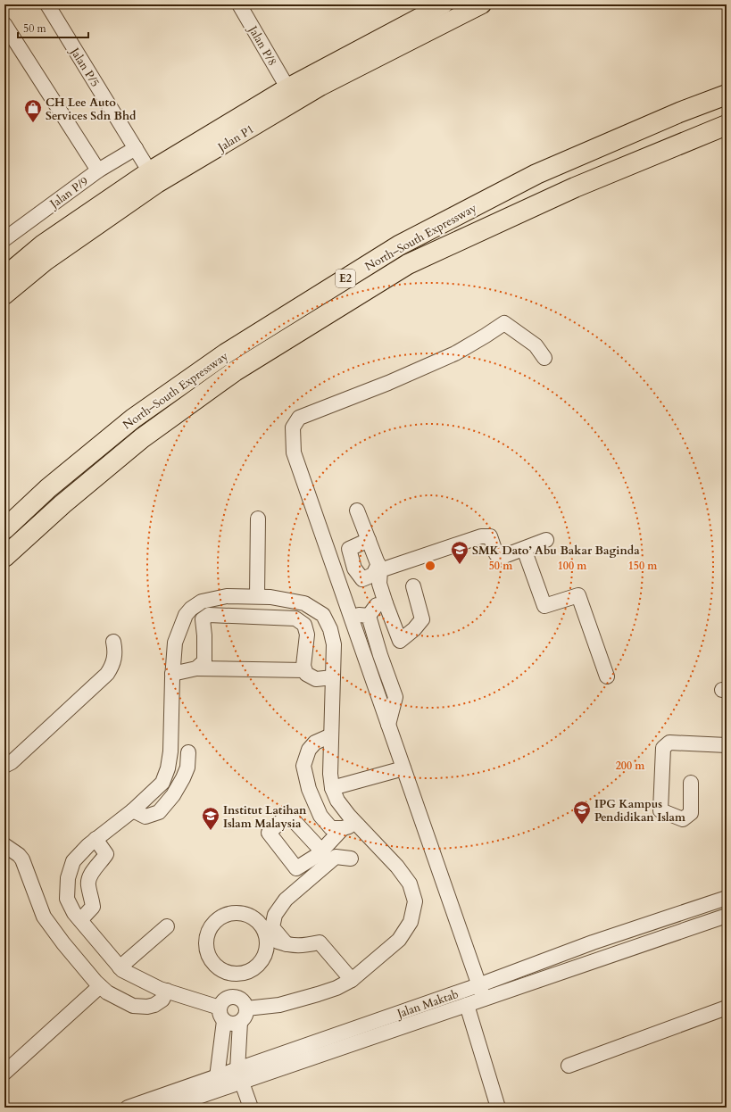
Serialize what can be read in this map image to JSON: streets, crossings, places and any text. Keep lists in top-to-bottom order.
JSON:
{
  "streets": {
    "highway": ["North–South Expressway", "E2"],
    "main road": ["Jalan P1"],
    "street": [
      "Jalan P/8",
      "Jalan P/5",
      "Jalan P/9",
      "Jalan Maktab"
    ]
  },
  "crossings": [
    ["Jalan P/8", "Jalan P1"],
    ["Jalan P/5", "Jalan P1"],
    ["Jalan P/5", "Jalan P/9"]
  ],
  "places": {
    "shop": ["CH Lee Auto Services Sdn Bhd"],
    "school or university": ["SMK Dato’ Abu Bakar Baginda", "IPG Kampus Pendidikan Islam", "Institut Latihan Islam Malaysia"]
  },
  "scale_bar": "50 m",
  "rings": [
    "50 m",
    "100 m",
    "150 m",
    "200 m"
  ]
}
